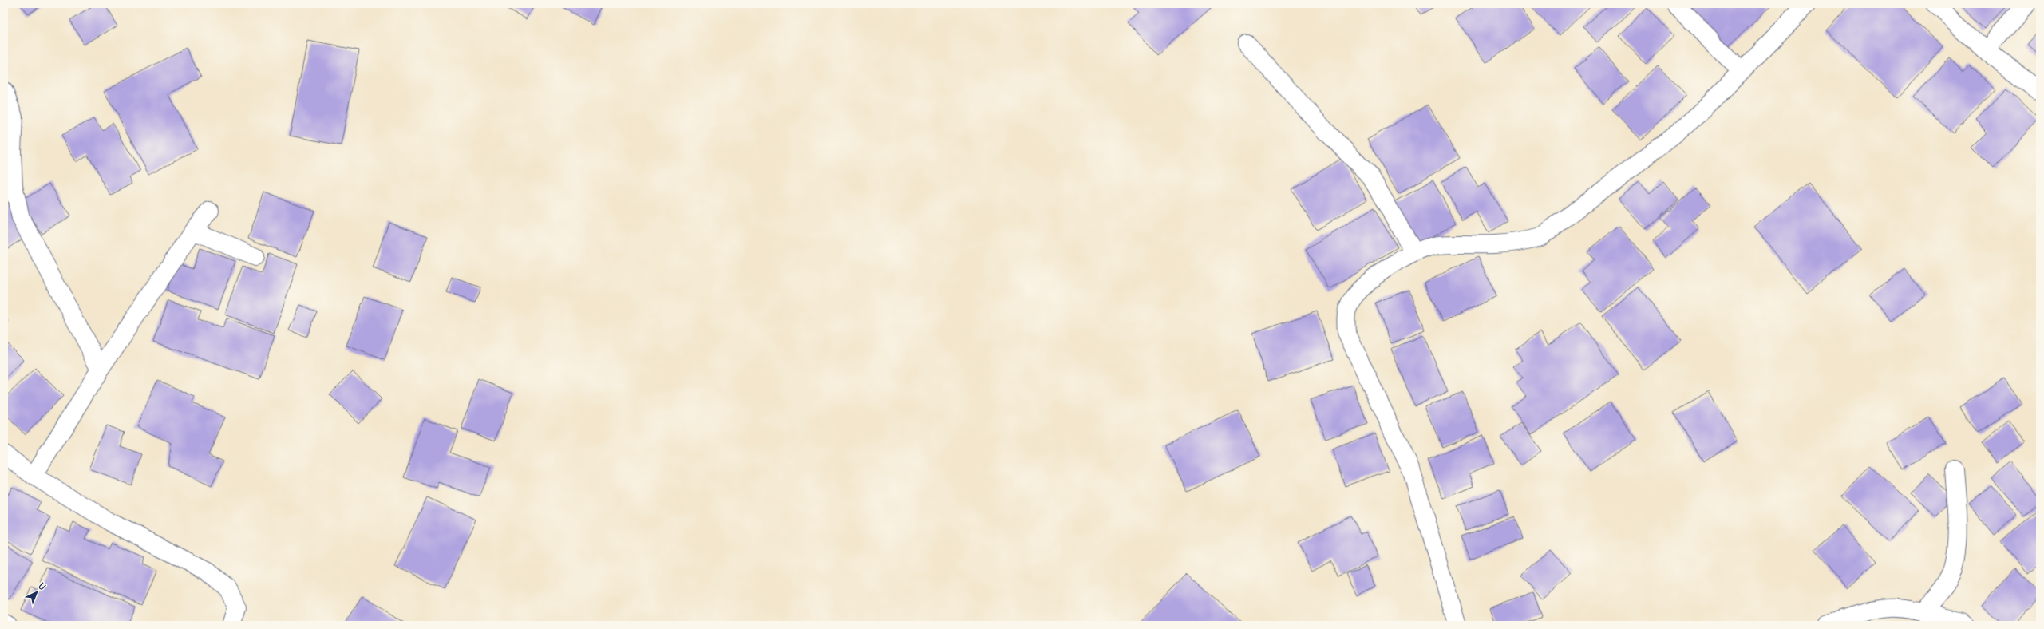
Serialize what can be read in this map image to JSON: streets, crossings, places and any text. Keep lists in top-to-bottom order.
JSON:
{
  "north": "top right"
}
